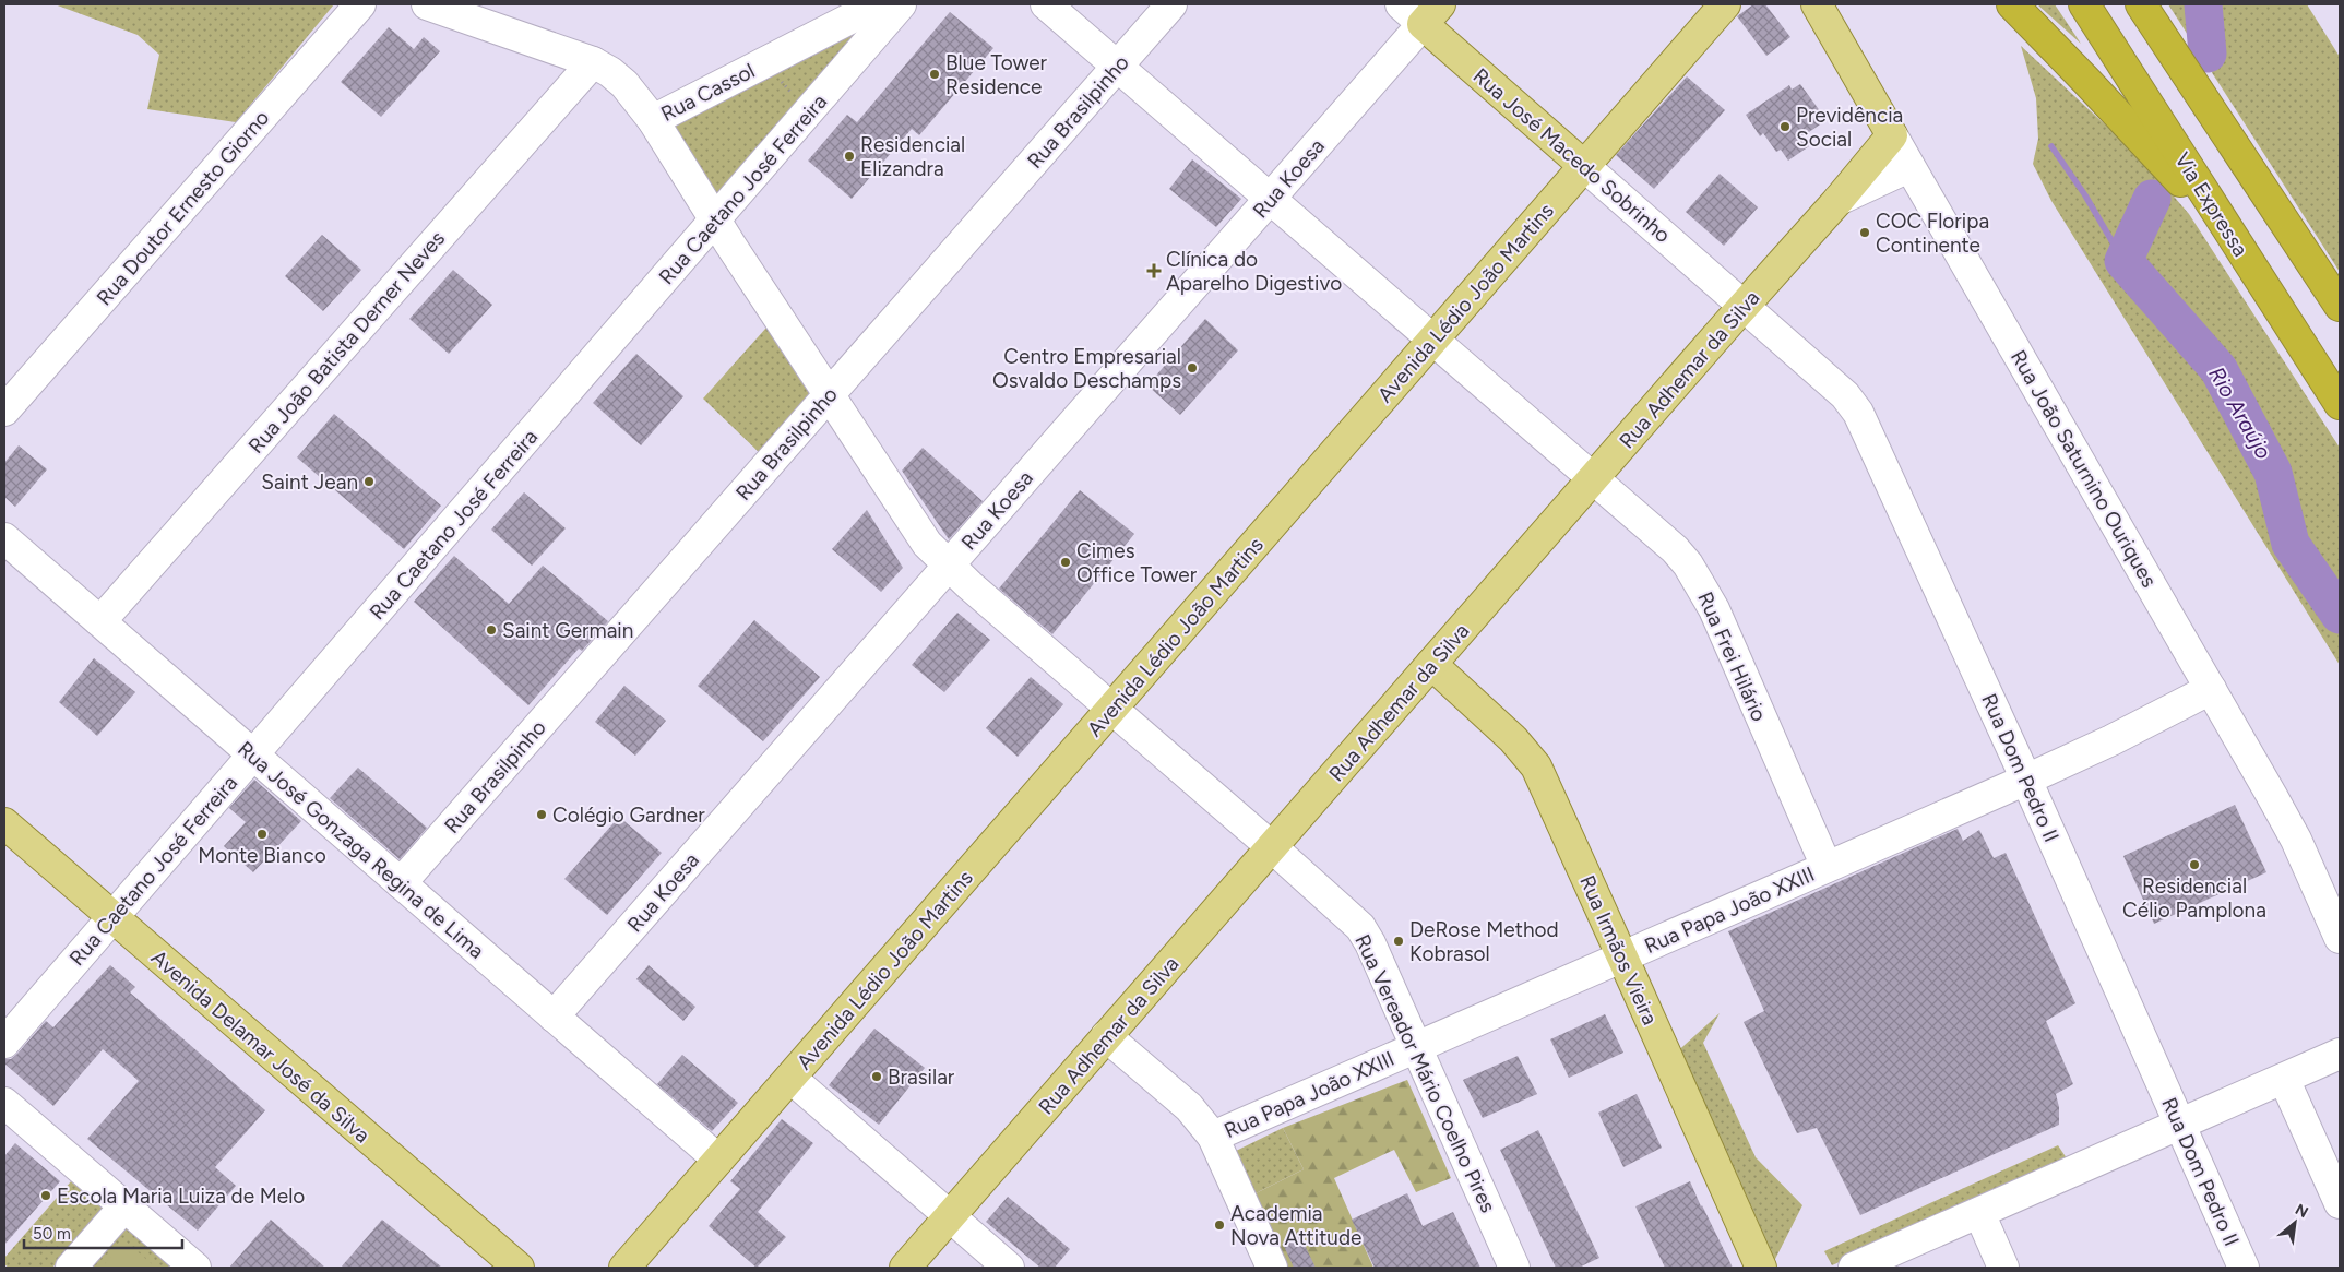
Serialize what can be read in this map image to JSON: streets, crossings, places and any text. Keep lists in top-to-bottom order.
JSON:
{
  "streets": {
    "highway": ["Via Expressa"],
    "main road": [
      "Rua José Macedo Sobrinho",
      "Avenida Lédio João Martins",
      "Rua Adhemar da Silva",
      "Rua João Saturnino Ouriques",
      "Rua Irmãos Vieira",
      "Avenida Delamar José da Silva"
    ],
    "street": [
      "Rua Cassol",
      "Rua Brasilpinho",
      "Rua Koesa",
      "Rua Caetano José Ferreira",
      "Rua Doutor Ernesto Giorno",
      "Rua João Batista Derner Neves",
      "Rua Frei Hilário",
      "Rua Dom Pedro II",
      "Rua José Gonzaga Regina de Lima",
      "Rua Papa João XXIII",
      "Rua Vereador Mário Coelho Pires"
    ]
  },
  "crossings": [
    ["Rua Cassol", "Rua João Batista Derner Neves"],
    ["Rua Cassol", "Rua Vereador Mário Coelho Pires"],
    ["Rua Brasilpinho", "Rua Frei Hilário"],
    ["Rua Brasilpinho", "Rua José Gonzaga Regina de Lima"],
    ["Rua Brasilpinho", "Rua Vereador Mário Coelho Pires"],
    ["Rua José Macedo Sobrinho", "Rua Koesa"],
    ["Rua José Macedo Sobrinho", "Avenida Lédio João Martins"],
    ["Rua José Macedo Sobrinho", "Rua Adhemar da Silva"],
    ["Rua José Macedo Sobrinho", "Rua Dom Pedro II"],
    ["Rua Koesa", "Rua Frei Hilário"],
    ["Rua Koesa", "Rua José Gonzaga Regina de Lima"],
    ["Rua Koesa", "Rua Vereador Mário Coelho Pires"],
    ["Rua Caetano José Ferreira", "Rua José Gonzaga Regina de Lima"],
    ["Rua Caetano José Ferreira", "Avenida Delamar José da Silva"],
    ["Rua Caetano José Ferreira", "Rua Vereador Mário Coelho Pires"],
    ["Avenida Lédio João Martins", "Rua Frei Hilário"],
    ["Avenida Lédio João Martins", "Rua José Gonzaga Regina de Lima"],
    ["Avenida Lédio João Martins", "Rua Vereador Mário Coelho Pires"],
    ["Rua João Batista Derner Neves", "Rua José Gonzaga Regina de Lima"],
    ["Rua Adhemar da Silva", "Rua João Saturnino Ouriques"],
    ["Rua Adhemar da Silva", "Rua Frei Hilário"],
    ["Rua Adhemar da Silva", "Rua Dom Pedro II"],
    ["Rua Adhemar da Silva", "Rua Irmãos Vieira"],
    ["Rua Adhemar da Silva", "Rua Vereador Mário Coelho Pires"],
    ["Rua João Saturnino Ouriques", "Rua Papa João XXIII"],
    ["Rua Frei Hilário", "Rua Papa João XXIII"],
    ["Rua Dom Pedro II", "Rua Papa João XXIII"],
    ["Rua Papa João XXIII", "Rua Irmãos Vieira"],
    ["Rua Papa João XXIII", "Rua Vereador Mário Coelho Pires"]
  ],
  "water": ["Rio Araújo"],
  "places": {
    "other": [
      "Blue Tower Residence",
      "Previdência Social",
      "Residencial Elizandra",
      "COC Floripa Continente",
      "Centro Empresarial Osvaldo Deschamps",
      "Saint Jean",
      "Cimes Office Tower",
      "Saint Germain",
      "Colégio Gardner",
      "Monte Bianco",
      "Residencial Célio Pamplona",
      "DeRose Method Kobrasol",
      "Brasilar",
      "Escola Maria Luiza de Melo",
      "Academia Nova Attitude"
    ],
    "health": ["Clínica do Aparelho Digestivo"]
  },
  "scale_bar": "50 m",
  "north": "top right"
}
